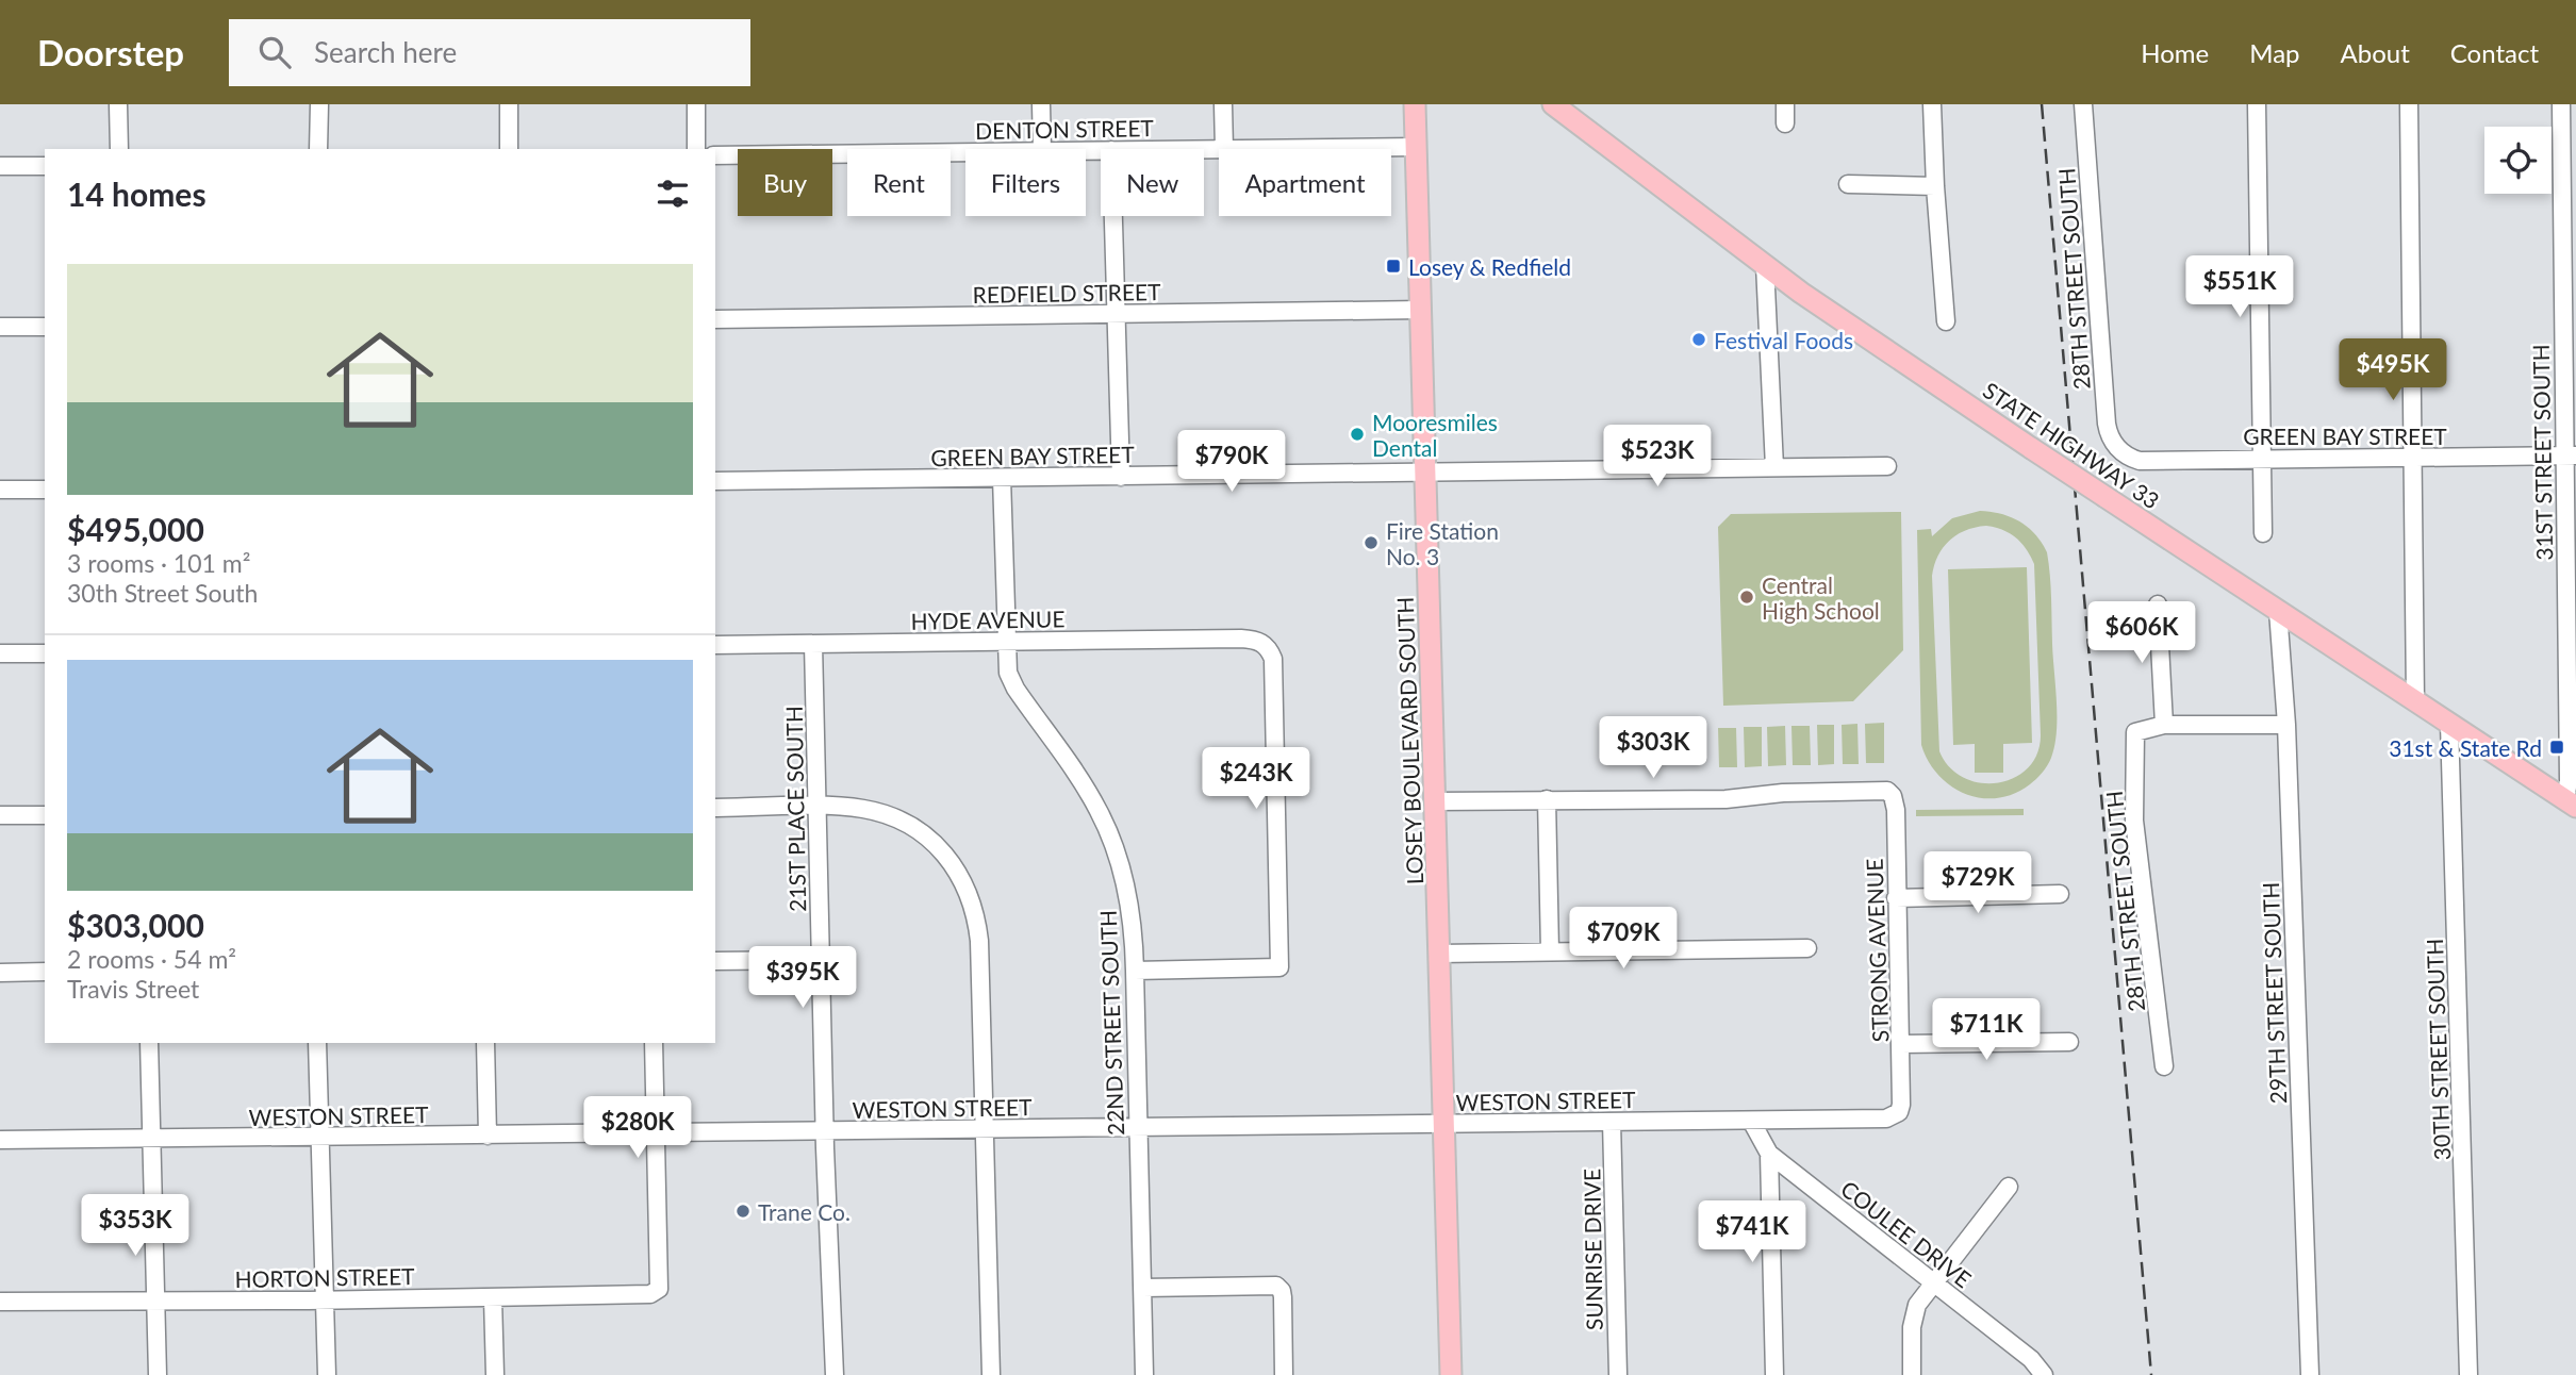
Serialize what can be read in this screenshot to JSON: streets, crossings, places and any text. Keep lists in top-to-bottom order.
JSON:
{
  "streets": {
    "main road": ["STATE HIGHWAY 33", "LOSEY BOULEVARD SOUTH"],
    "street": [
      "DENTON STREET",
      "28TH STREET SOUTH",
      "REDFIELD STREET",
      "GREEN BAY STREET",
      "31ST STREET SOUTH",
      "HYDE AVENUE",
      "21ST PLACE SOUTH",
      "STRONG AVENUE",
      "29TH STREET SOUTH",
      "22ND STREET SOUTH",
      "30TH STREET SOUTH",
      "WESTON STREET",
      "COULEE DRIVE",
      "SUNRISE DRIVE",
      "HORTON STREET"
    ]
  },
  "crossings": [
    ["DENTON STREET", "LOSEY BOULEVARD SOUTH"],
    ["28TH STREET SOUTH", "GREEN BAY STREET"],
    ["REDFIELD STREET", "LOSEY BOULEVARD SOUTH"],
    ["GREEN BAY STREET", "31ST STREET SOUTH"],
    ["GREEN BAY STREET", "LOSEY BOULEVARD SOUTH"],
    ["GREEN BAY STREET", "22ND STREET SOUTH"],
    ["STATE HIGHWAY 33", "31ST STREET SOUTH"],
    ["STATE HIGHWAY 33", "29TH STREET SOUTH"],
    ["STATE HIGHWAY 33", "30TH STREET SOUTH"],
    ["HYDE AVENUE", "21ST PLACE SOUTH"],
    ["HYDE AVENUE", "22ND STREET SOUTH"],
    ["LOSEY BOULEVARD SOUTH", "WESTON STREET"],
    ["21ST PLACE SOUTH", "WESTON STREET"],
    ["STRONG AVENUE", "WESTON STREET"],
    ["22ND STREET SOUTH", "WESTON STREET"],
    ["WESTON STREET", "COULEE DRIVE"],
    ["WESTON STREET", "SUNRISE DRIVE"],
    ["WESTON STREET", "HORTON STREET"]
  ],
  "places": {
    "transit": ["Losey & Redfield", "31st & State Rd"],
    "other": [
      "Festival Foods",
      "Mooresmiles Dental",
      "Fire Station No. 3",
      "Central High School",
      "Trane Co."
    ]
  },
  "page": {
    "header": "Doorstep",
    "search": "Search here",
    "nav": [
      "Home",
      "Map",
      "About",
      "Contact"
    ],
    "chip": [
      "Buy",
      "Rent",
      "Filters",
      "New",
      "Apartment"
    ],
    "heading": "14 homes",
    "list": [
      {
        "name": "$495,000",
        "note": "3 rooms · 101 m² · 30th Street South"
      },
      {
        "name": "$303,000",
        "note": "2 rooms · 54 m² · Travis Street"
      }
    ],
    "price": [
      "$551K",
      "$495K",
      "$523K",
      "$790K",
      "$606K",
      "$303K",
      "$243K",
      "$729K",
      "$709K",
      "$395K",
      "$711K",
      "$280K",
      "$353K",
      "$741K"
    ]
  }
}
